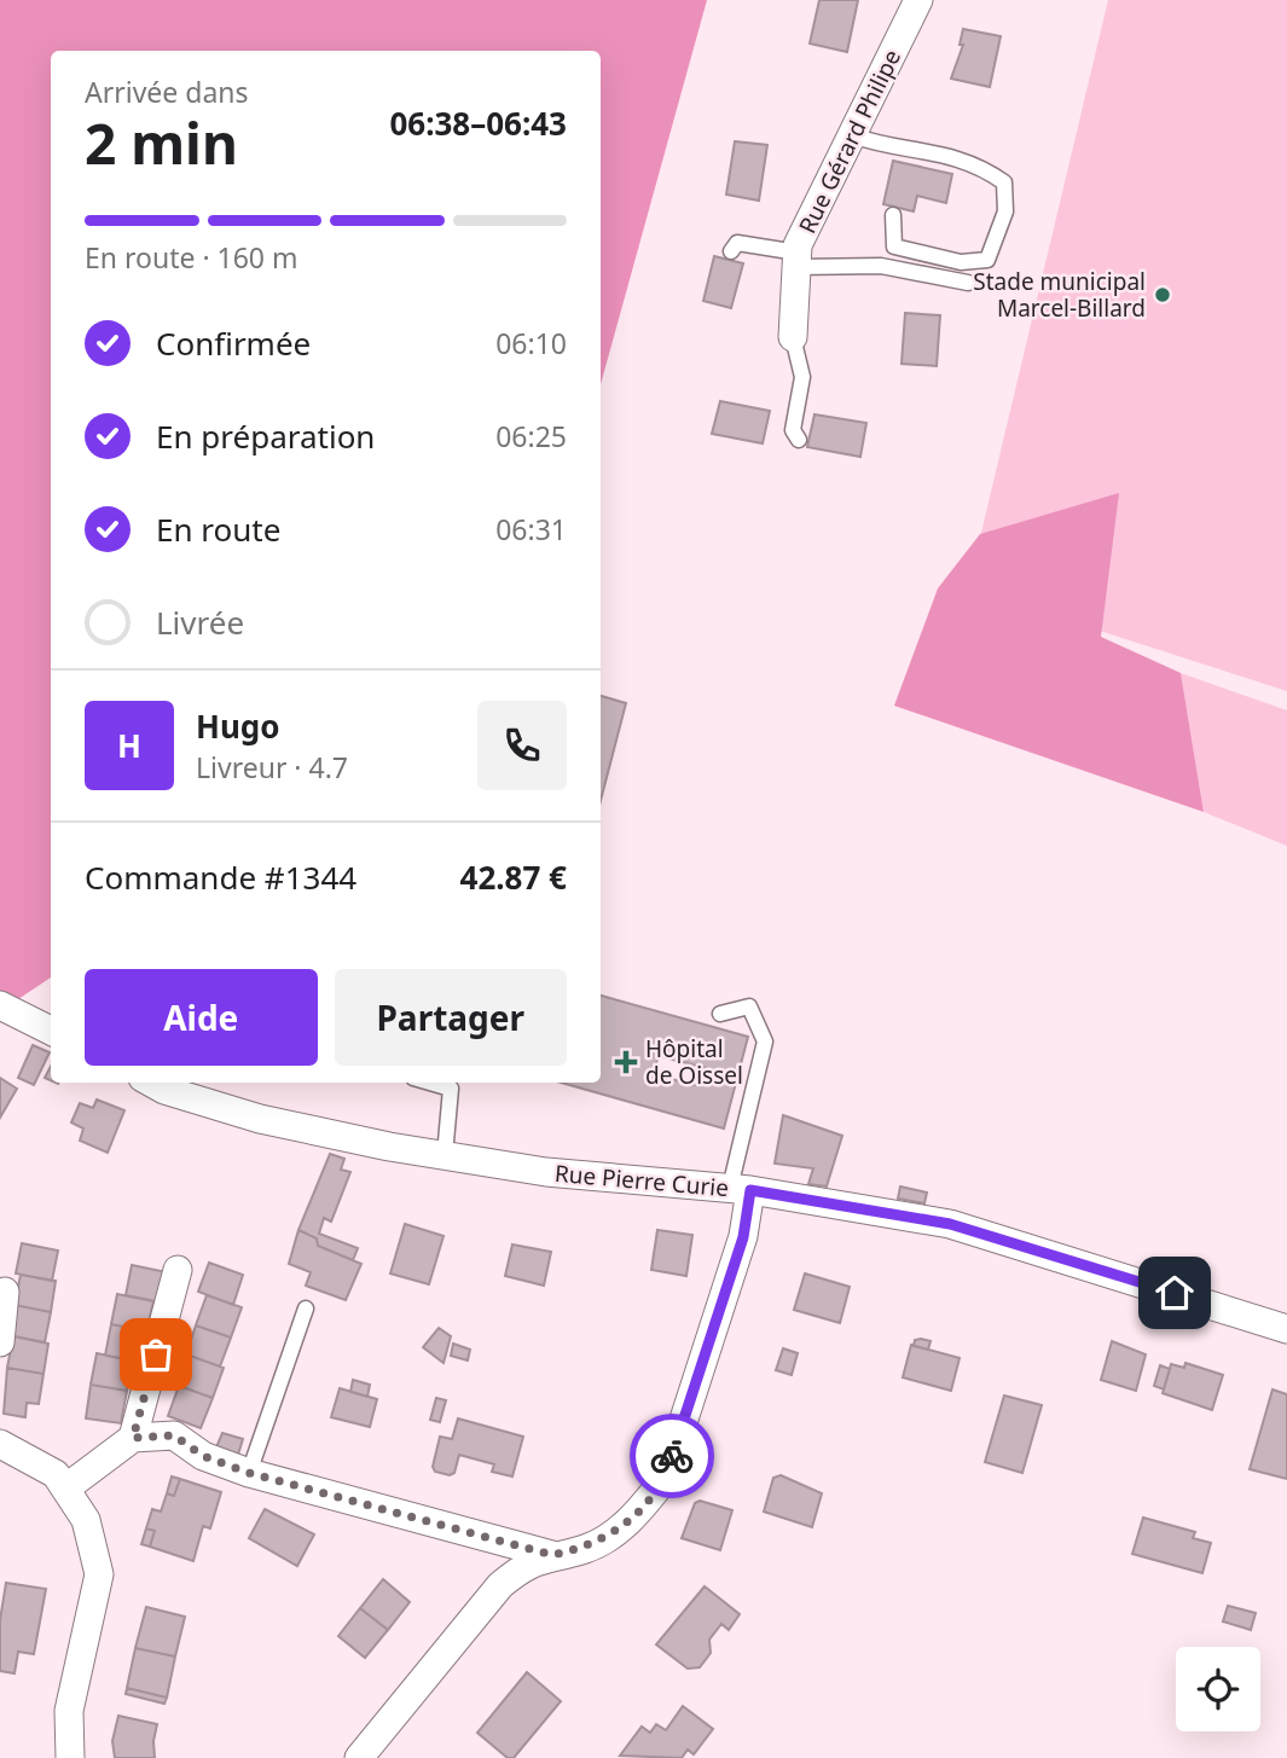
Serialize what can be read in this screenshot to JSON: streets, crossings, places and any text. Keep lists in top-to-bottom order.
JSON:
{
  "streets": {
    "street": ["Rue Gérard Philipe", "Rue Pierre Curie"]
  },
  "places": {
    "other": ["Stade municipal Marcel-Billard"],
    "health": ["Hôpital de Oissel"]
  },
  "page": {
    "heading": ["2 min", "Arrivée dans", "06:38–06:43"],
    "panel": [
      "Hugo",
      "Livreur · 4.7",
      "Commande #1344",
      "42.87 €"
    ],
    "bar": "En route · 160 m",
    "list": [
      ["Confirmée", "06:10"],
      ["En préparation", "06:25"],
      ["En route", "06:31"],
      "Livrée"
    ],
    "round": "H",
    "buttons": ["Aide", "Partager"]
  }
}
